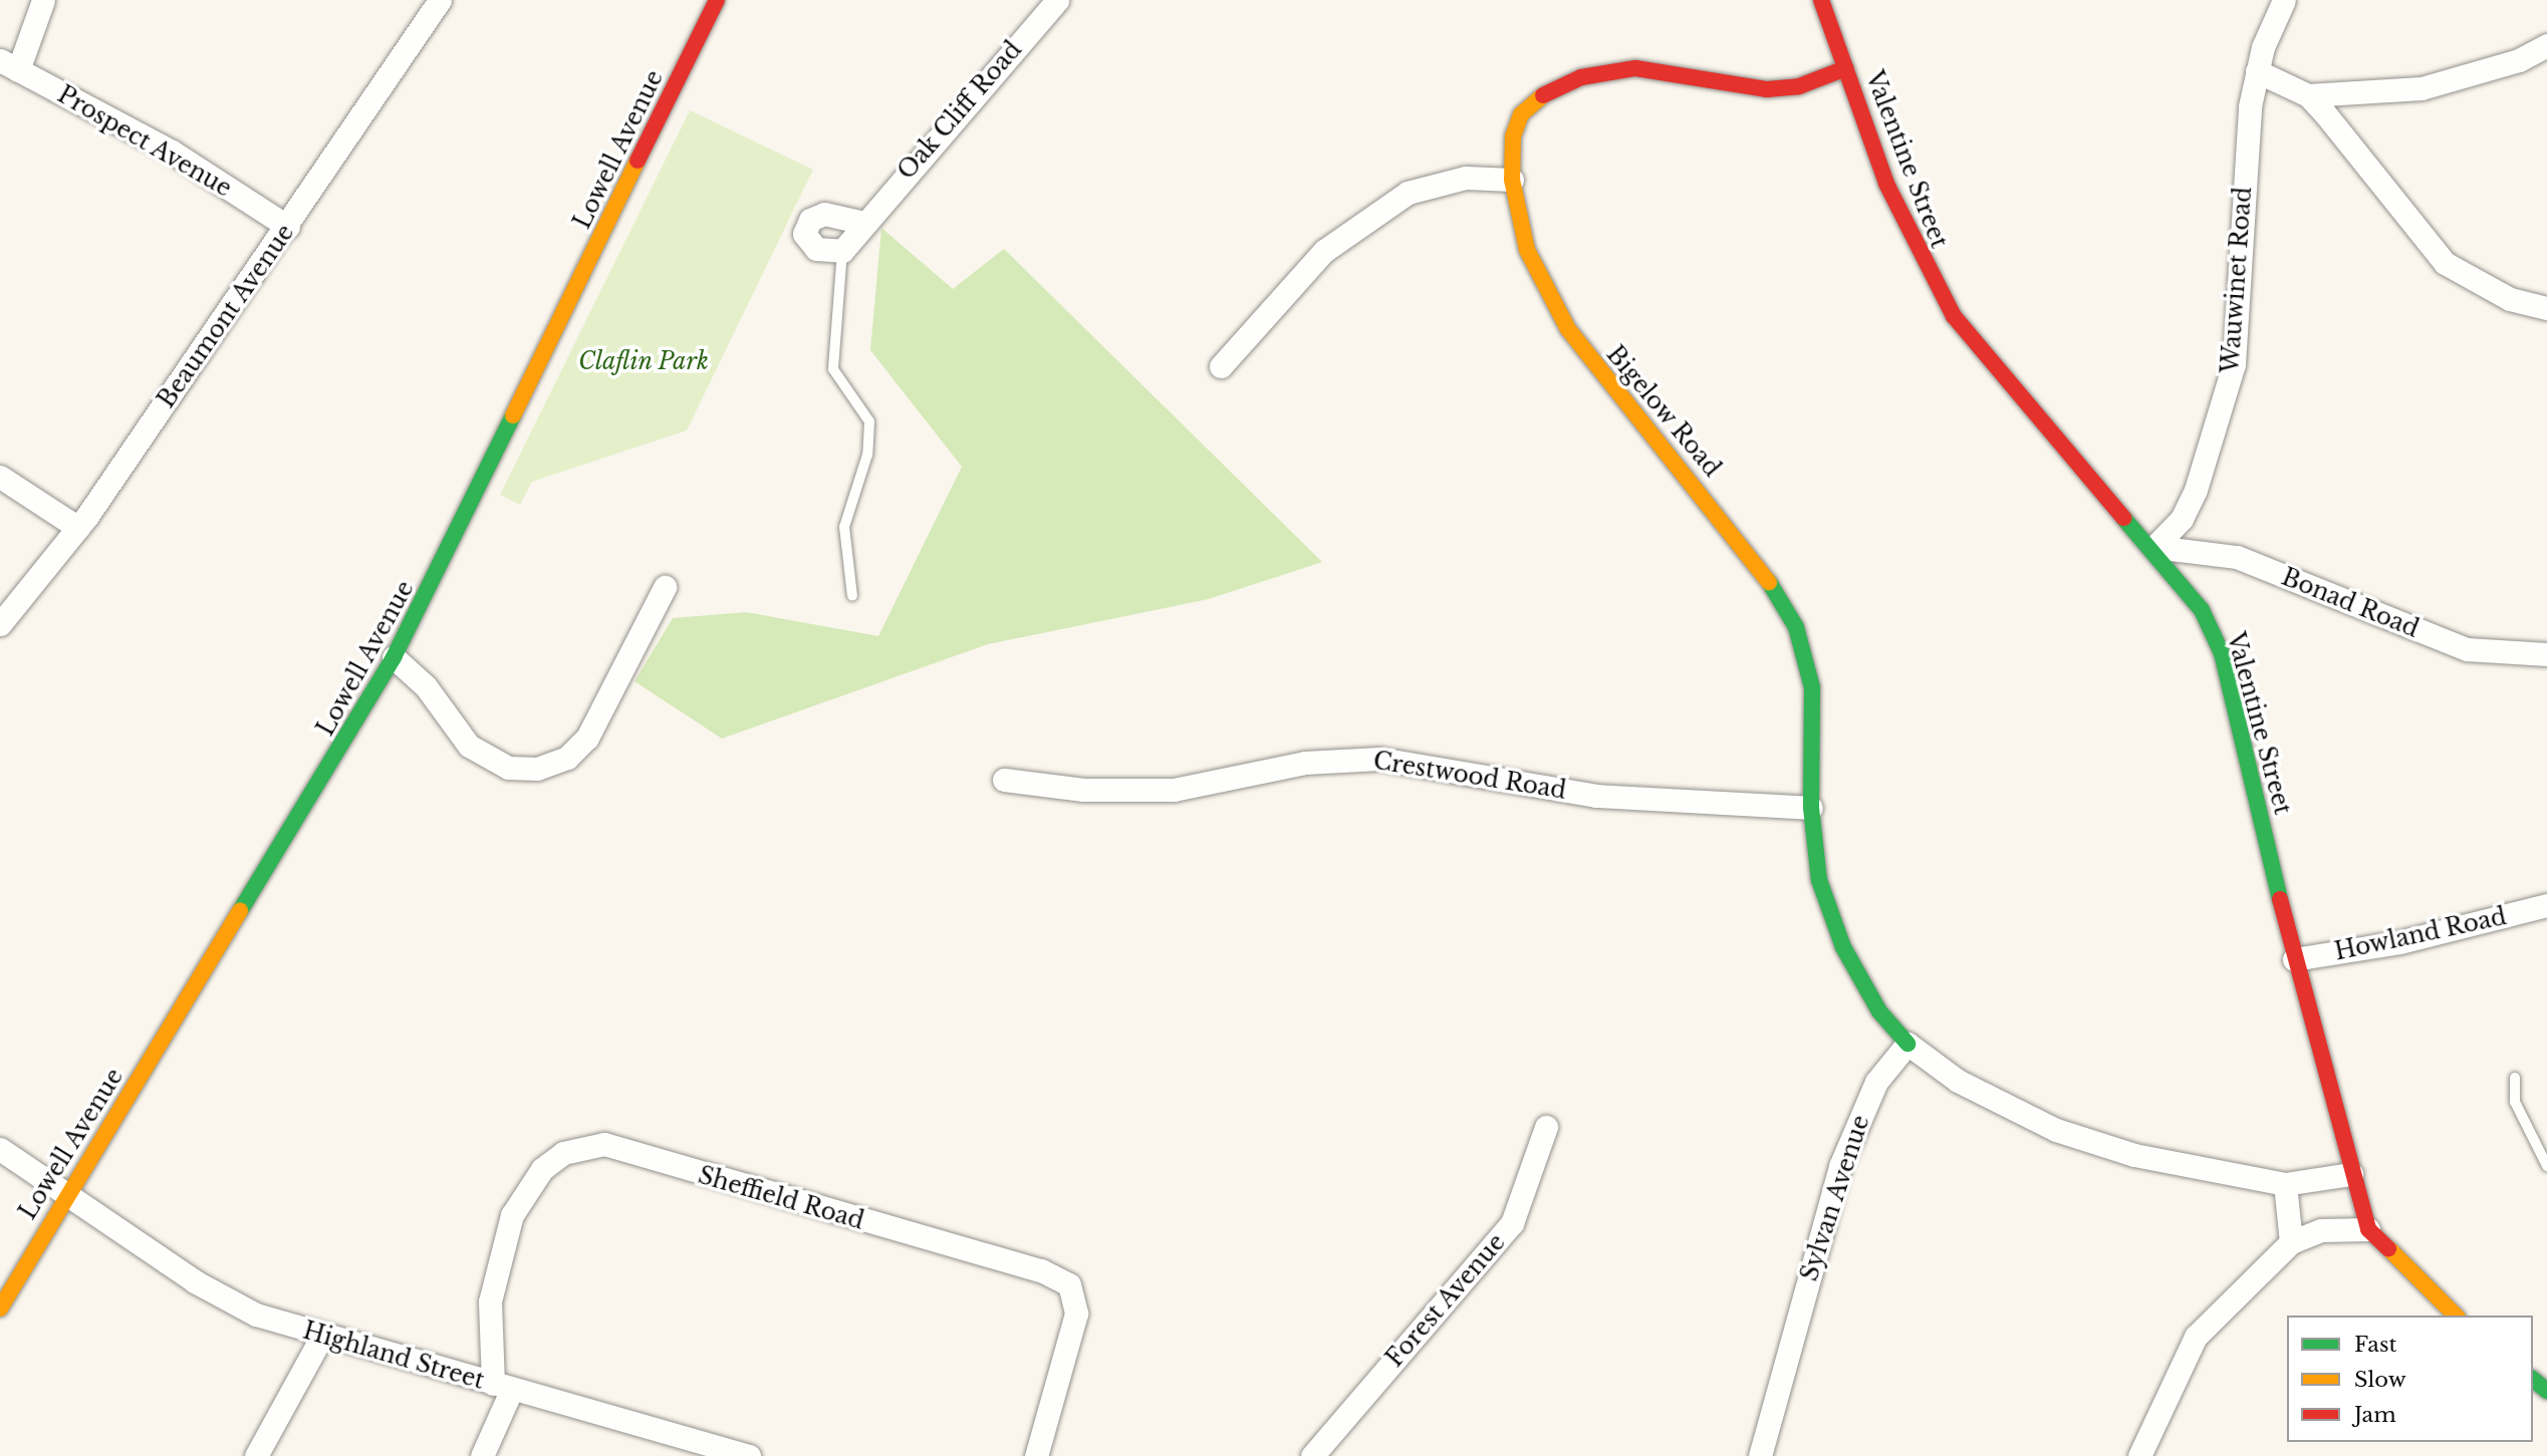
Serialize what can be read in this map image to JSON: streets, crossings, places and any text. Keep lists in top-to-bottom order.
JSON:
{
  "streets": {
    "street": [
      "Oak Cliff Road",
      "Prospect Avenue",
      "Lowell Avenue",
      "Valentine Street",
      "Wauwinet Road",
      "Beaumont Avenue",
      "Bigelow Road",
      "Bonad Road",
      "Crestwood Road",
      "Howland Road",
      "Sheffield Road",
      "Sylvan Avenue",
      "Forest Avenue",
      "Highland Street"
    ]
  },
  "crossings": [
    ["Prospect Avenue", "Beaumont Avenue"],
    ["Lowell Avenue", "Highland Street"],
    ["Valentine Street", "Wauwinet Road"],
    ["Valentine Street", "Bigelow Road"],
    ["Valentine Street", "Bonad Road"],
    ["Valentine Street", "Howland Road"],
    ["Wauwinet Road", "Bonad Road"],
    ["Bigelow Road", "Crestwood Road"],
    ["Bigelow Road", "Sylvan Avenue"],
    ["Sheffield Road", "Highland Street"]
  ],
  "parks": ["Claflin Park"],
  "legend": ["Fast", "Slow", "Jam"]
}
